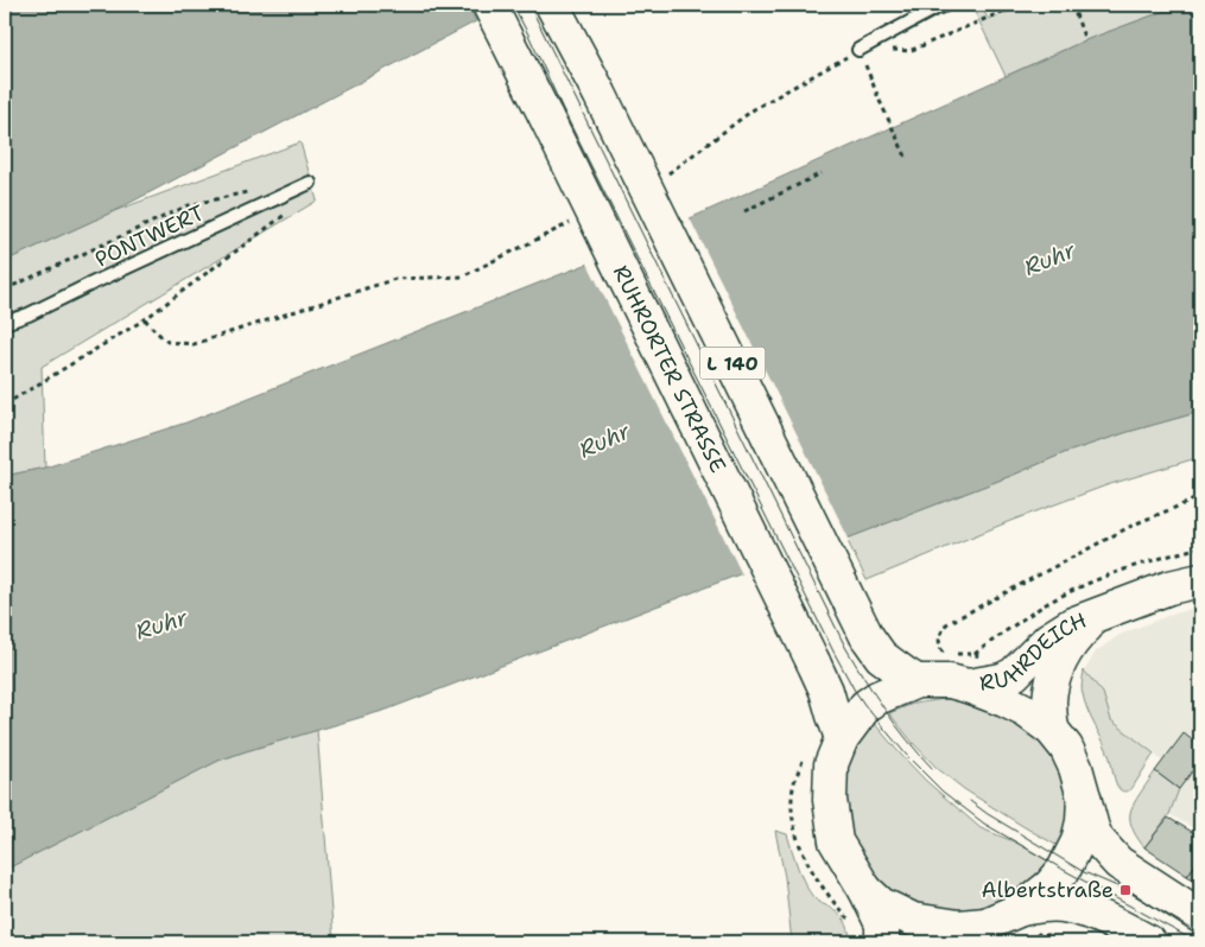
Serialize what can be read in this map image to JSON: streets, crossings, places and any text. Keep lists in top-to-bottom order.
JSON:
{
  "streets": {
    "main road": ["L 140", "RUHRORTER STRASSE", "RUHRDEICH"],
    "lane": ["PONTWERT"]
  },
  "water": ["Ruhr"],
  "places": {
    "transit": ["Albertstraße"]
  }
}
